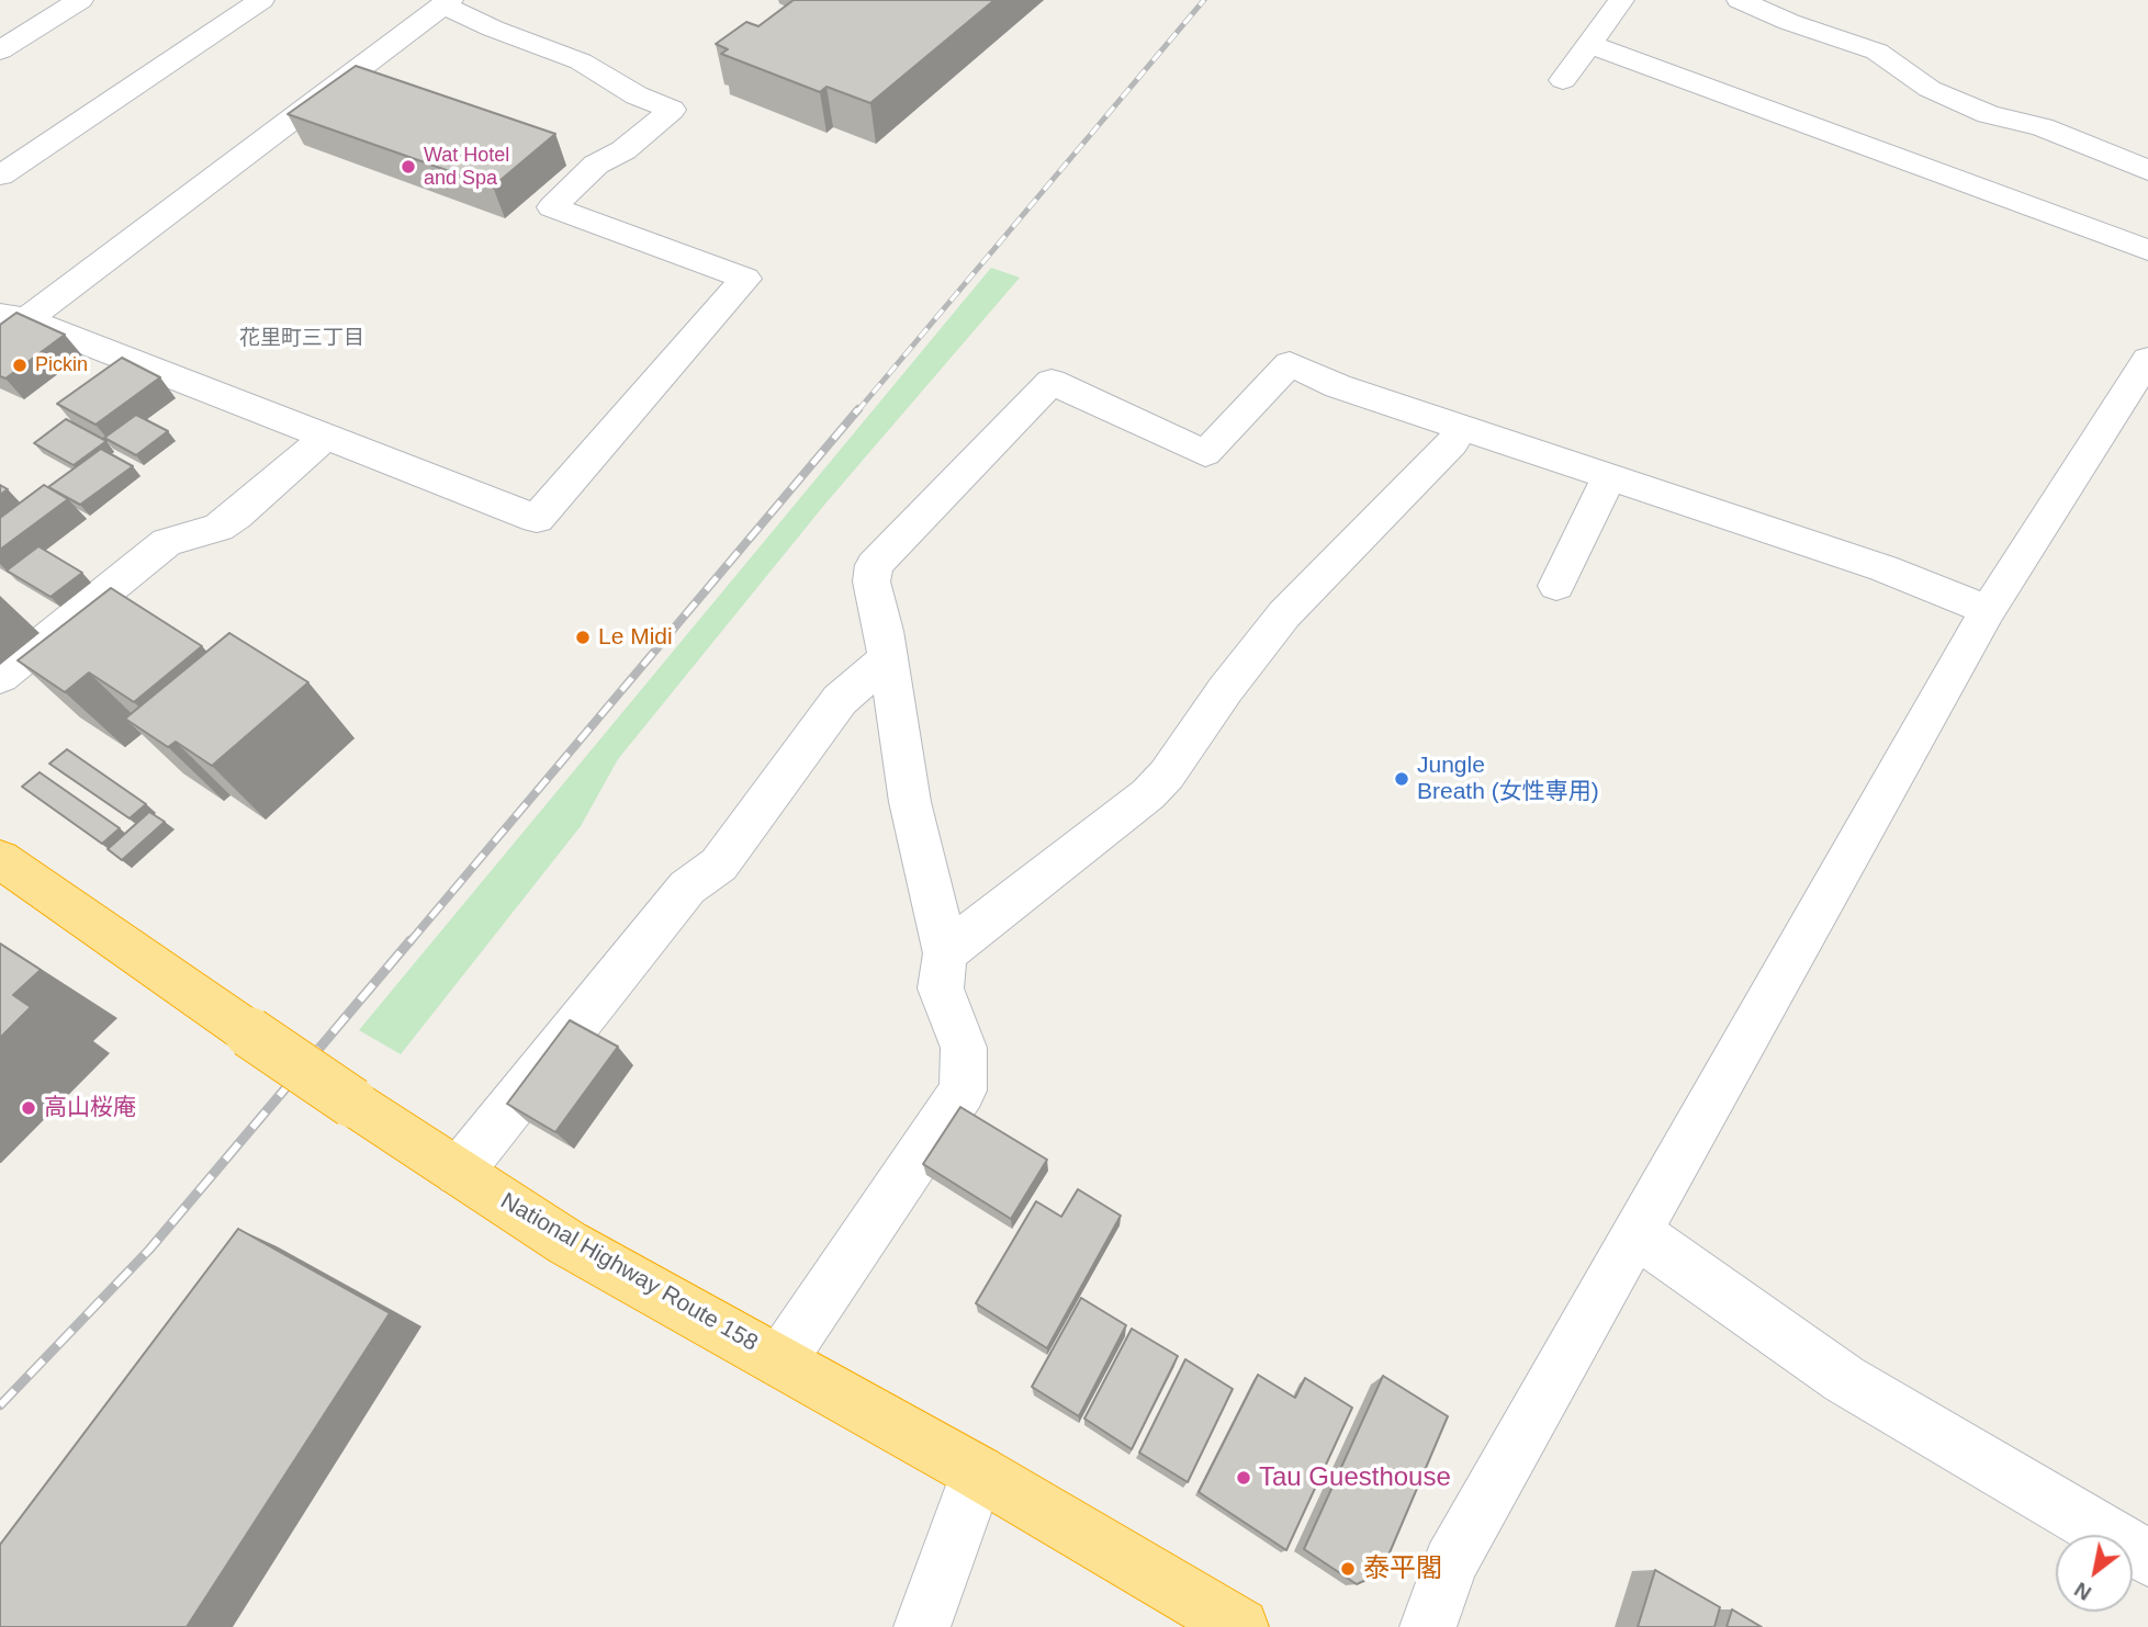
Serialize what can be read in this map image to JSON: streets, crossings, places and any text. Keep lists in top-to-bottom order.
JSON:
{
  "streets": {
    "highway": ["National Highway Route 158"]
  },
  "districts": ["花里町三丁目"],
  "places": [
    "Wat Hotel and Spa",
    "Pickin",
    "Le Midi",
    "Jungle Breath (女性専用)",
    "高山桜庵",
    "Tau Guesthouse",
    "泰平閣"
  ],
  "north": "bottom left"
}
